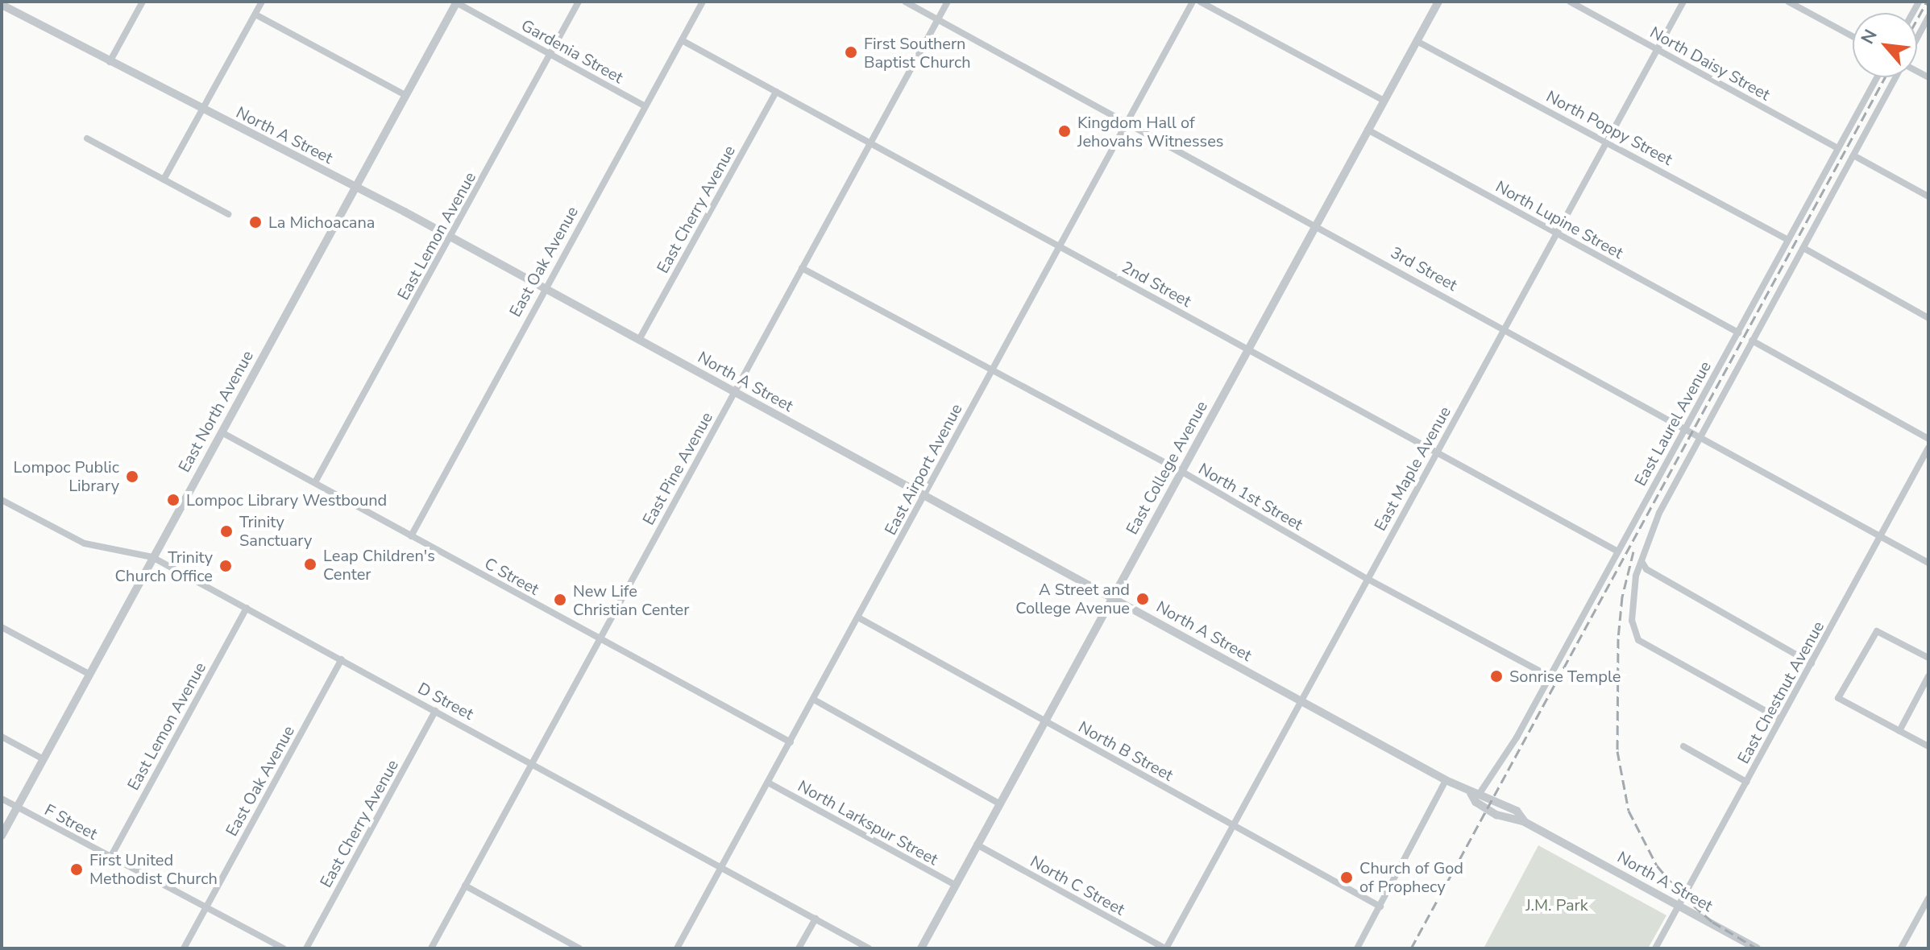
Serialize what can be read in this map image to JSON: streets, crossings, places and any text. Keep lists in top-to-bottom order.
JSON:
{
  "streets": {
    "street": [
      "Gardenia Street",
      "North Daisy Street",
      "North Poppy Street",
      "North A Street",
      "East Cherry Avenue",
      "North Lupine Street",
      "East Lemon Avenue",
      "East Oak Avenue",
      "3rd Street",
      "2nd Street",
      "East North Avenue",
      "East Laurel Avenue",
      "East College Avenue",
      "East Pine Avenue",
      "East Maple Avenue",
      "East Airport Avenue",
      "North 1st Street",
      "C Street",
      "East Chestnut Avenue",
      "D Street",
      "North B Street",
      "F Street",
      "North Larkspur Street",
      "North C Street"
    ]
  },
  "crossings": [
    ["Gardenia Street", "East Lemon Avenue"],
    ["Gardenia Street", "East Oak Avenue"],
    ["Gardenia Street", "East North Avenue"],
    ["North Daisy Street", "East Laurel Avenue"],
    ["North Daisy Street", "East Maple Avenue"],
    ["North Poppy Street", "East Laurel Avenue"],
    ["North Poppy Street", "East College Avenue"],
    ["North Poppy Street", "East Maple Avenue"],
    ["North A Street", "East Cherry Avenue"],
    ["North A Street", "East Lemon Avenue"],
    ["North A Street", "East Oak Avenue"],
    ["North A Street", "East North Avenue"],
    ["North A Street", "East Laurel Avenue"],
    ["North A Street", "East College Avenue"],
    ["North A Street", "East Pine Avenue"],
    ["North A Street", "East Maple Avenue"],
    ["North A Street", "East Airport Avenue"],
    ["North A Street", "East Chestnut Avenue"],
    ["East Cherry Avenue", "2nd Street"],
    ["East Cherry Avenue", "D Street"],
    ["North Lupine Street", "East Laurel Avenue"],
    ["North Lupine Street", "East College Avenue"],
    ["North Lupine Street", "East Maple Avenue"],
    ["East Lemon Avenue", "C Street"],
    ["East Lemon Avenue", "D Street"],
    ["East Lemon Avenue", "F Street"],
    ["East Oak Avenue", "2nd Street"],
    ["East Oak Avenue", "C Street"],
    ["East Oak Avenue", "D Street"],
    ["East Oak Avenue", "F Street"],
    ["3rd Street", "East Laurel Avenue"],
    ["3rd Street", "East College Avenue"],
    ["3rd Street", "East Pine Avenue"],
    ["3rd Street", "East Maple Avenue"],
    ["3rd Street", "East Airport Avenue"],
    ["3rd Street", "East Chestnut Avenue"],
    ["2nd Street", "East Laurel Avenue"],
    ["2nd Street", "East College Avenue"],
    ["2nd Street", "East Pine Avenue"],
    ["2nd Street", "East Maple Avenue"],
    ["2nd Street", "East Airport Avenue"],
    ["East North Avenue", "C Street"],
    ["East North Avenue", "D Street"],
    ["East North Avenue", "F Street"],
    ["East Laurel Avenue", "North 1st Street"],
    ["East Laurel Avenue", "East Chestnut Avenue"],
    ["East College Avenue", "North 1st Street"],
    ["East College Avenue", "North B Street"],
    ["East College Avenue", "North Larkspur Street"],
    ["East College Avenue", "North C Street"],
    ["East Pine Avenue", "North 1st Street"],
    ["East Pine Avenue", "C Street"],
    ["East Pine Avenue", "D Street"],
    ["East Maple Avenue", "North 1st Street"],
    ["East Maple Avenue", "North B Street"],
    ["East Maple Avenue", "North C Street"],
    ["East Airport Avenue", "North 1st Street"],
    ["East Airport Avenue", "C Street"],
    ["East Airport Avenue", "D Street"],
    ["East Airport Avenue", "North B Street"],
    ["East Airport Avenue", "North Larkspur Street"]
  ],
  "parks": ["J.M. Park"],
  "places": [
    "First Southern Baptist Church",
    "Kingdom Hall of Jehovahs Witnesses",
    "La Michoacana",
    "Lompoc Public Library",
    "Lompoc Library Westbound",
    "Trinity Sanctuary",
    "Leap Children's Center",
    "Trinity Church Office",
    "A Street and College Avenue",
    "New Life Christian Center",
    "Sonrise Temple",
    "First United Methodist Church",
    "Church of God of Prophecy"
  ],
  "north": "top left"
}
